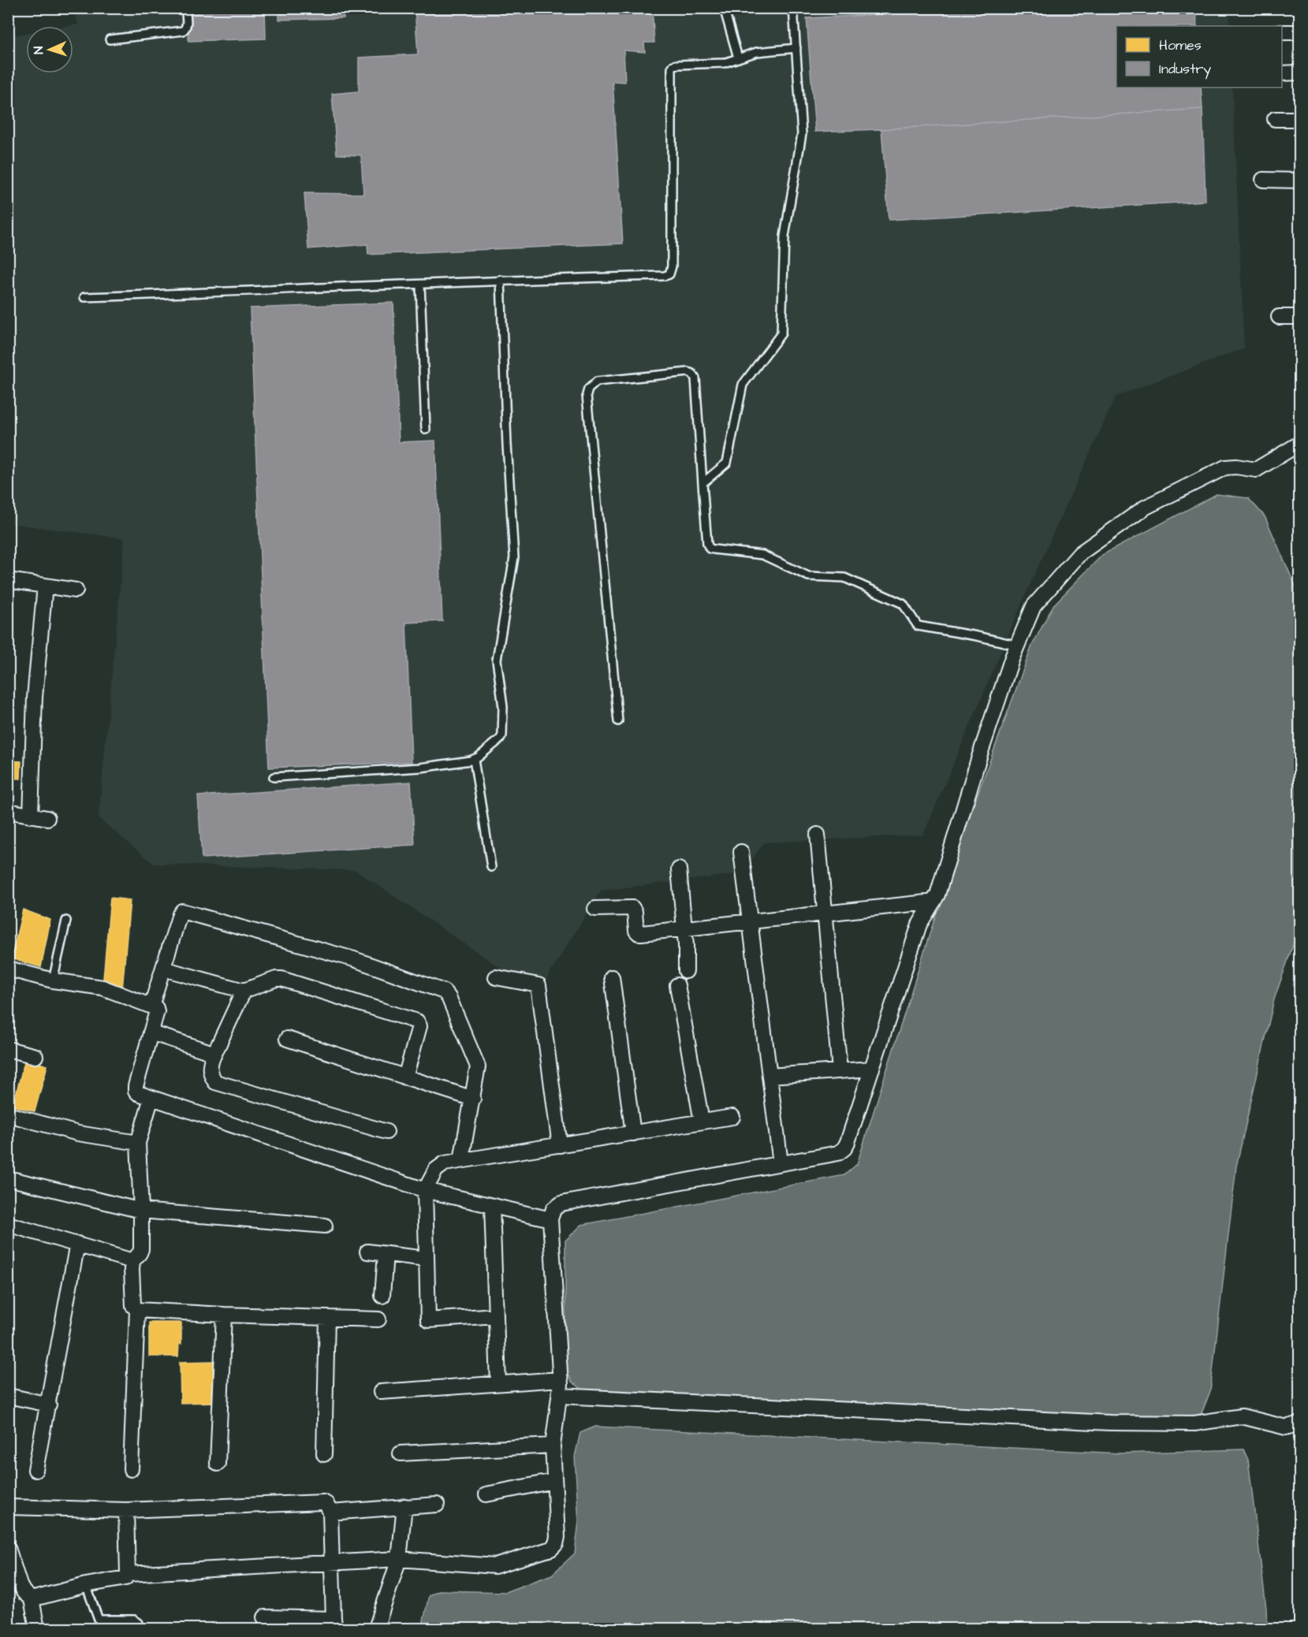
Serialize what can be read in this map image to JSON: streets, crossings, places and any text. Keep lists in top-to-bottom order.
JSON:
{
  "legend": ["Homes", "Industry"],
  "north": "left"
}
